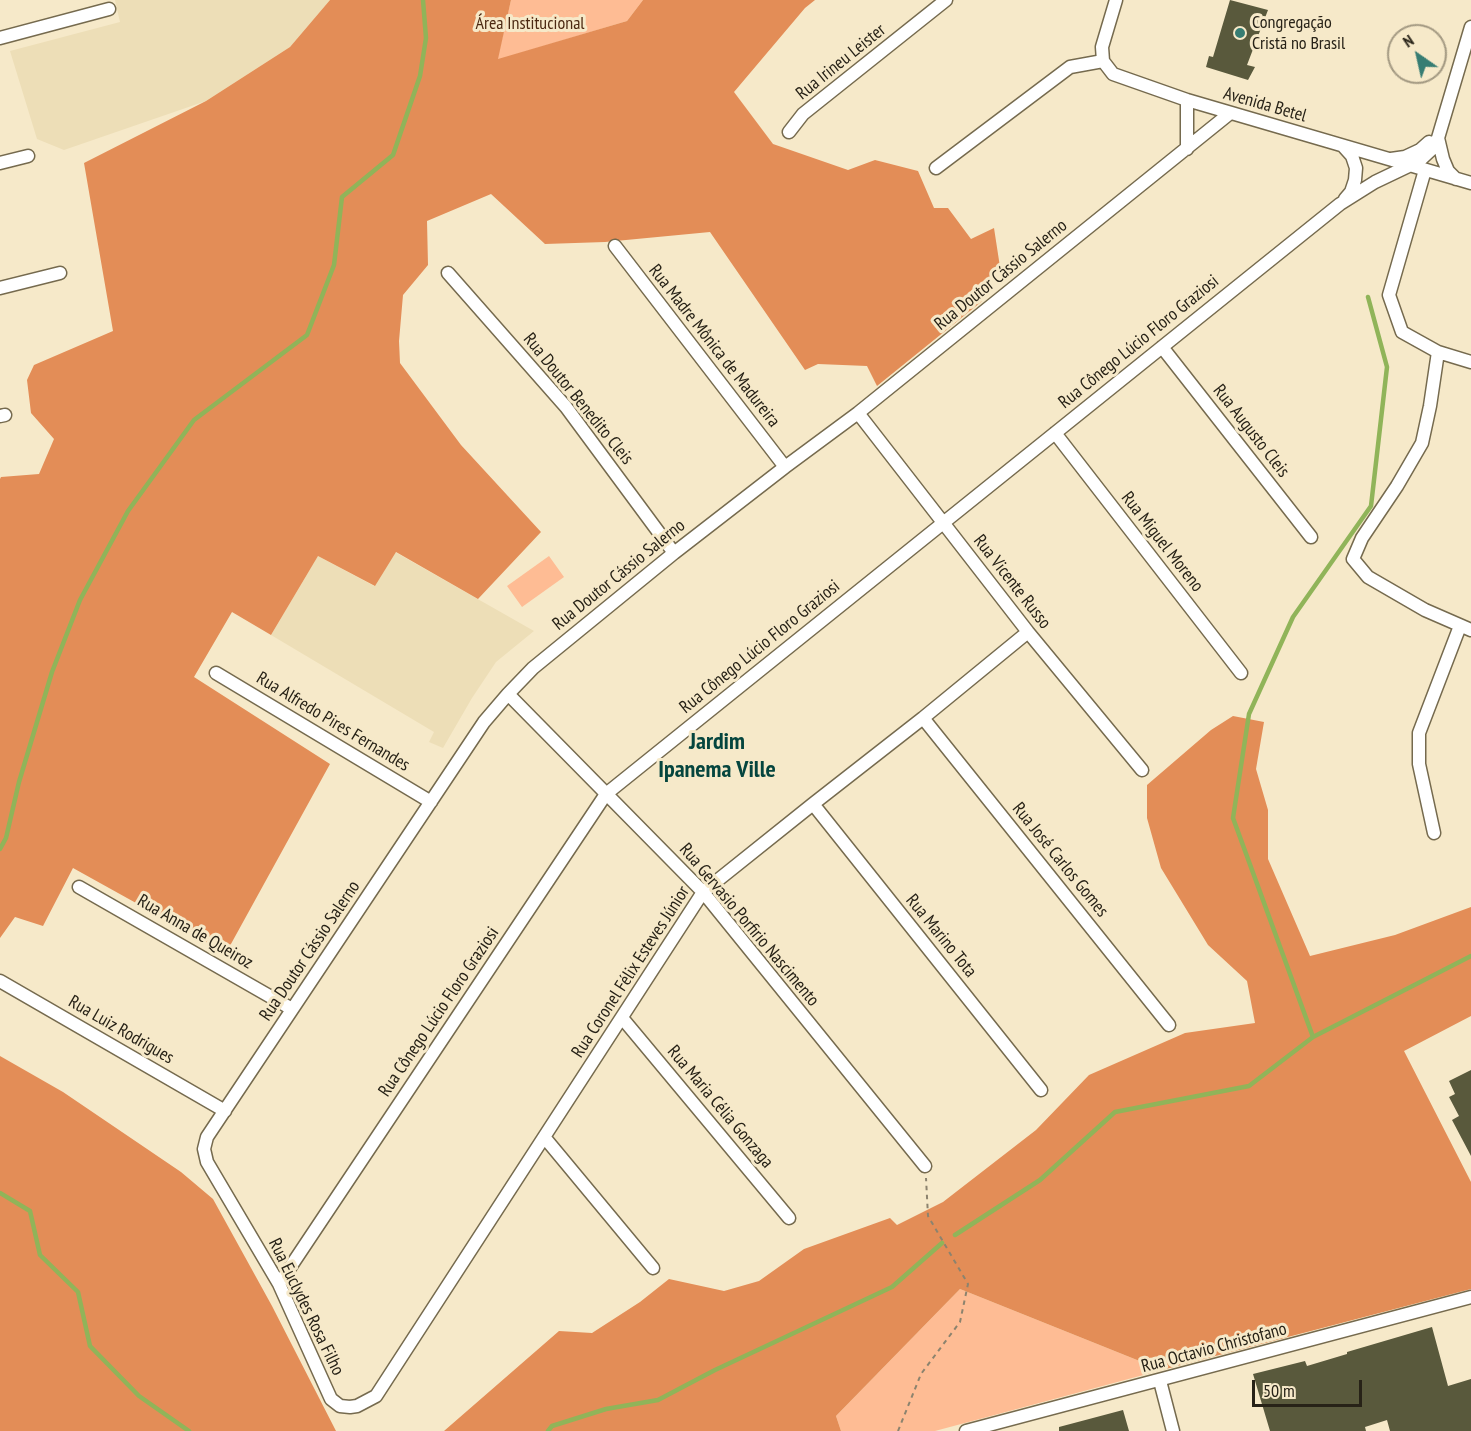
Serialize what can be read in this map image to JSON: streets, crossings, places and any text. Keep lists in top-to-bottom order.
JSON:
{
  "streets": {
    "street": [
      "Rua Irineu Leister",
      "Avenida Betel",
      "Rua Doutor Cássio Salerno",
      "Rua Cônego Lúcio Floro Graziosi",
      "Rua Madre Mônica de Madureira",
      "Rua Doutor Benedito Cleis",
      "Rua Augusto Cleis",
      "Rua Miguel Moreno",
      "Rua Vicente Russo",
      "Rua Alfredo Pires Fernandes",
      "Rua José Carlos Gomes",
      "Rua Gervasio Porfirio Nascimento",
      "Rua Anna de Queiroz",
      "Rua Marino Tota",
      "Rua Coronel Félix Esteves Júnior",
      "Rua Luiz Rodrigues",
      "Rua Maria Célia Gonzaga",
      "Rua Euclydes Rosa Filho",
      "Rua Octavio Christofano"
    ]
  },
  "crossings": [
    ["Avenida Betel", "Rua Doutor Cássio Salerno"],
    ["Avenida Betel", "Rua Cônego Lúcio Floro Graziosi"],
    ["Rua Doutor Cássio Salerno", "Rua Madre Mônica de Madureira"],
    ["Rua Doutor Cássio Salerno", "Rua Doutor Benedito Cleis"],
    ["Rua Doutor Cássio Salerno", "Rua Vicente Russo"],
    ["Rua Doutor Cássio Salerno", "Rua Alfredo Pires Fernandes"],
    ["Rua Doutor Cássio Salerno", "Rua Gervasio Porfirio Nascimento"],
    ["Rua Doutor Cássio Salerno", "Rua Anna de Queiroz"],
    ["Rua Doutor Cássio Salerno", "Rua Luiz Rodrigues"],
    ["Rua Doutor Cássio Salerno", "Rua Euclydes Rosa Filho"],
    ["Rua Cônego Lúcio Floro Graziosi", "Rua Augusto Cleis"],
    ["Rua Cônego Lúcio Floro Graziosi", "Rua Miguel Moreno"],
    ["Rua Cônego Lúcio Floro Graziosi", "Rua Vicente Russo"],
    ["Rua Cônego Lúcio Floro Graziosi", "Rua Gervasio Porfirio Nascimento"],
    ["Rua Cônego Lúcio Floro Graziosi", "Rua Euclydes Rosa Filho"],
    ["Rua Vicente Russo", "Rua Coronel Félix Esteves Júnior"],
    ["Rua José Carlos Gomes", "Rua Coronel Félix Esteves Júnior"],
    ["Rua Gervasio Porfirio Nascimento", "Rua Coronel Félix Esteves Júnior"],
    ["Rua Marino Tota", "Rua Coronel Félix Esteves Júnior"],
    ["Rua Coronel Félix Esteves Júnior", "Rua Maria Célia Gonzaga"],
    ["Rua Coronel Félix Esteves Júnior", "Rua Euclydes Rosa Filho"]
  ],
  "districts": ["Jardim Ipanema Ville"],
  "parks": ["Área Institucional"],
  "places": ["Congregação Cristã no Brasil"],
  "scale_bar": "50 m",
  "north": "top left"
}
